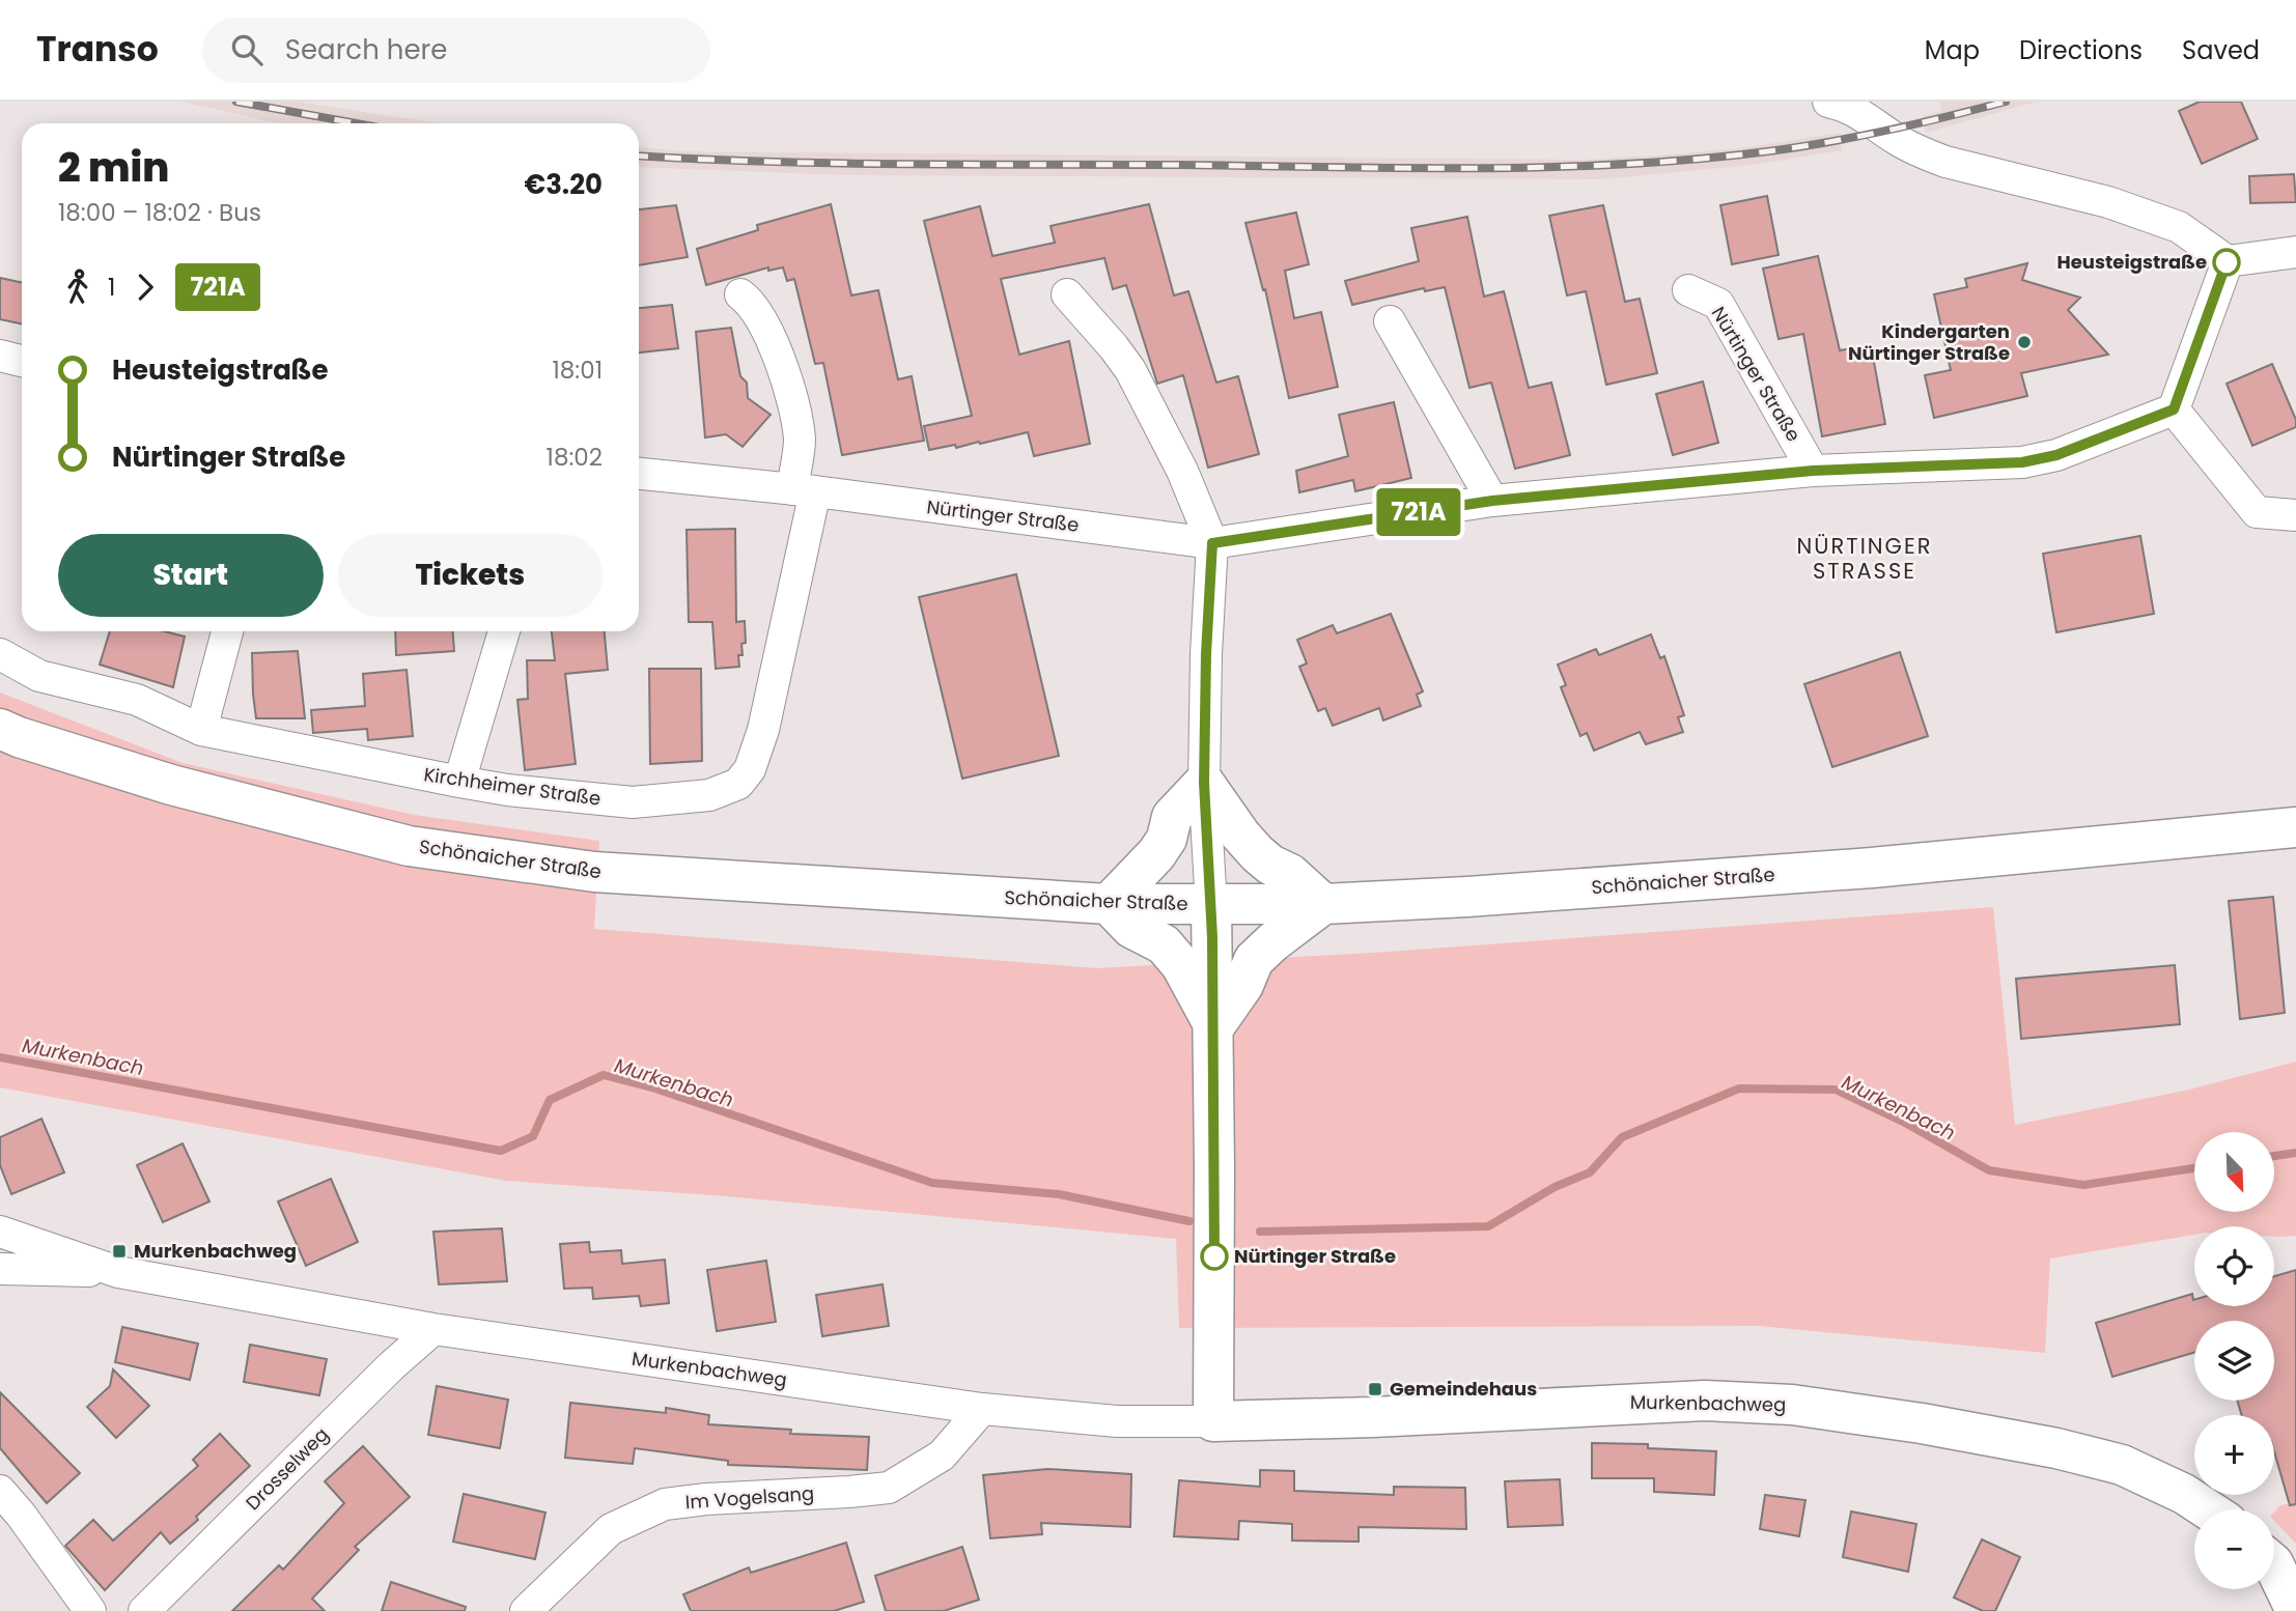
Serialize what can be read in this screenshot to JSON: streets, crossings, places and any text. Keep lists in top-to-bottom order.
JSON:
{
  "streets": {
    "main road": ["Schönaicher Straße", "Murkenbachweg"],
    "street": [
      "Nürtinger Straße",
      "Kirchheimer Straße",
      "Drosselweg",
      "Im Vogelsang"
    ]
  },
  "crossings": [
    ["Nürtinger Straße", "Kirchheimer Straße"],
    ["Murkenbachweg", "Drosselweg"],
    ["Murkenbachweg", "Im Vogelsang"]
  ],
  "districts": ["NÜRTINGER STRASSE"],
  "water": ["Murkenbach"],
  "places": {
    "other": ["Heusteigstraße", "Kindergarten Nürtinger Straße", "Nürtinger Straße"],
    "transit": ["Murkenbachweg", "Gemeindehaus"]
  },
  "lines": ["bus line 721A"],
  "north": "bottom right",
  "page": {
    "header": "Transo",
    "search": "Search here",
    "nav": ["Map", "Directions", "Saved"],
    "on_map": "721A",
    "heading": ["2 min", "18:00 – 18:02 · Bus", "€3.20"],
    "legs": ["1", "721A"],
    "list": [
      {
        "name": "Heusteigstraße",
        "value": "18:01"
      },
      {
        "name": "Nürtinger Straße",
        "value": "18:02"
      }
    ],
    "buttons": ["Start", "Tickets"],
    "map_buttons": ["+", "−"]
  }
}
